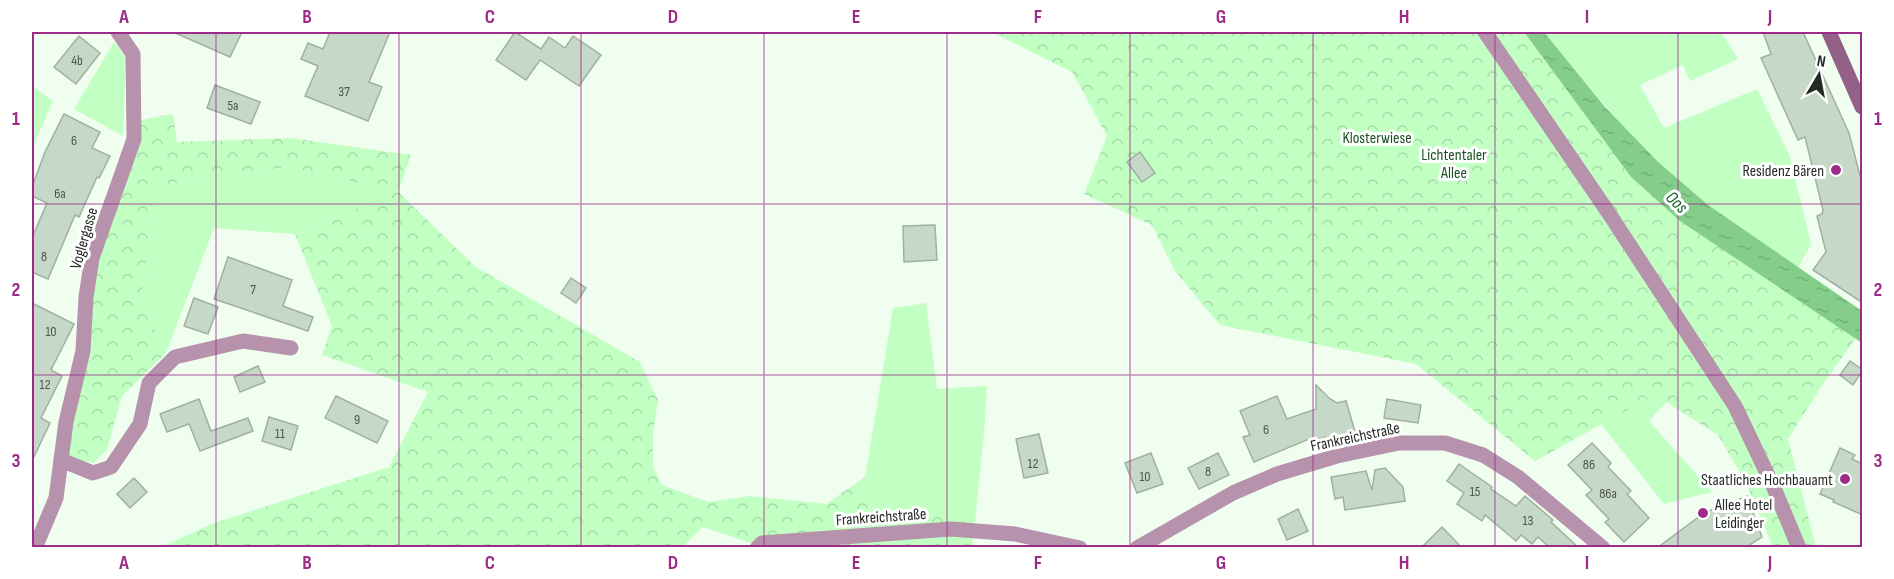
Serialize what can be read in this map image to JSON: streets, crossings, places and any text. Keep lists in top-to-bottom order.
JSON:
{
  "streets": {
    "street": ["Voglergasse", "Frankreichstraße"]
  },
  "water": ["Oos"],
  "parks": ["Klosterwiese", "Lichtentaler Allee"],
  "places": ["Residenz Bären", "Staatliches Hochbauamt", "Allee Hotel Leidinger"],
  "house_numbers": [
    "4b",
    "37",
    "5a",
    "6",
    "6a",
    "8",
    "7",
    "10",
    "12",
    "9",
    "6",
    "11",
    "12",
    "86",
    "8",
    "10",
    "15",
    "86a",
    "13"
  ],
  "north": "top",
  "grid": {
    "columns": [
      "A",
      "B",
      "C",
      "D",
      "E",
      "F",
      "G",
      "H",
      "I",
      "J"
    ],
    "rows": ["1", "2", "3"]
  }
}
